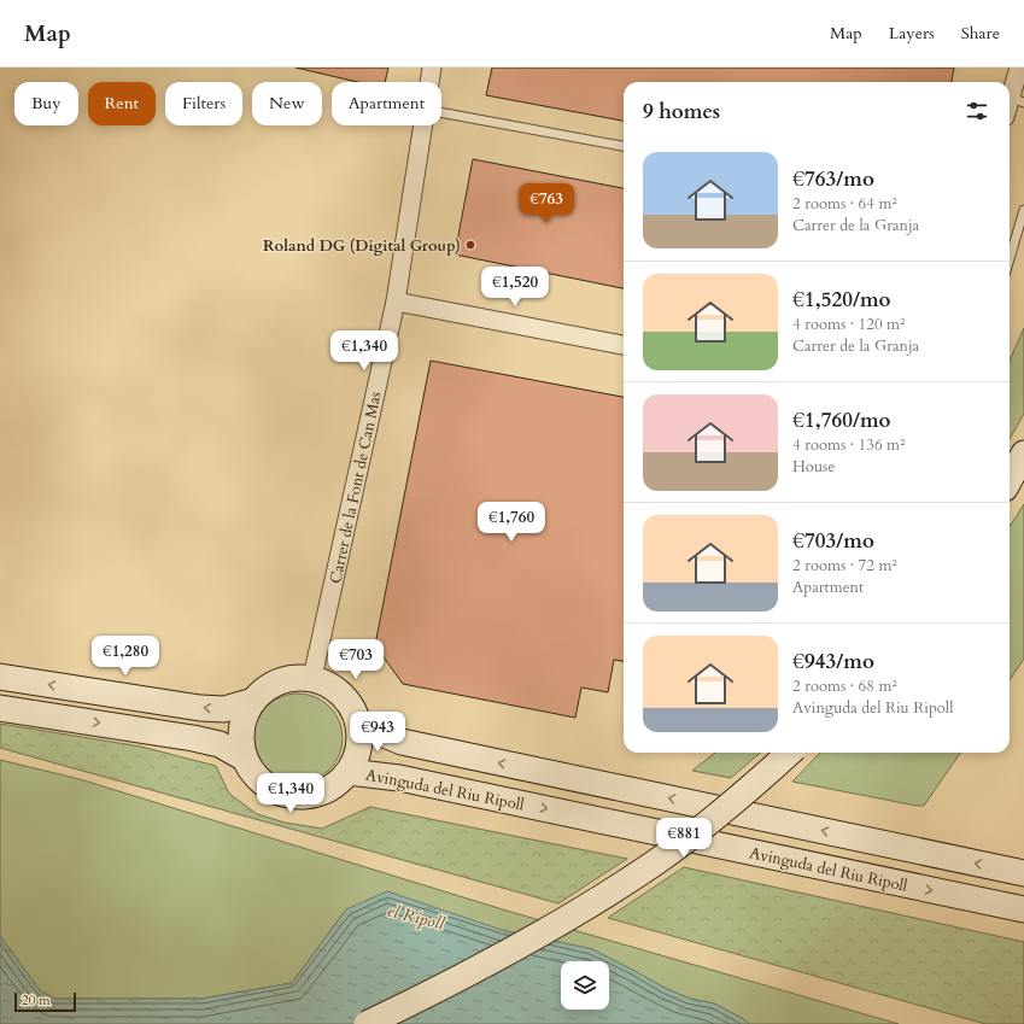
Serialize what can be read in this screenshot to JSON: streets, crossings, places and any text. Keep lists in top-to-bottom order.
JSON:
{
  "streets": {
    "street": ["Carrer de la Font de Can Mas", "Avinguda del Riu Ripoll"]
  },
  "crossings": [
    ["Carrer de la Font de Can Mas", "Avinguda del Riu Ripoll"]
  ],
  "water": ["el Ripoll"],
  "places": ["Roland DG (Digital Group)"],
  "scale_bar": "20 m",
  "page": {
    "header": "Map",
    "nav": ["Map", "Layers", "Share"],
    "chip": [
      "Buy",
      "Rent",
      "Filters",
      "New",
      "Apartment"
    ],
    "heading": "9 homes",
    "list": [
      {
        "name": "€763/mo",
        "note": "2 rooms · 64 m² · Carrer de la Granja"
      },
      {
        "name": "€1,520/mo",
        "note": "4 rooms · 120 m² · Carrer de la Granja"
      },
      {
        "name": "€1,760/mo",
        "note": "4 rooms · 136 m² · House"
      },
      {
        "name": "€703/mo",
        "note": "2 rooms · 72 m² · Apartment"
      },
      {
        "name": "€943/mo",
        "note": "2 rooms · 68 m² · Avinguda del Riu Ripoll"
      }
    ],
    "price": [
      "€763",
      "€1,520",
      "€1,340",
      "€1,760",
      "€1,280",
      "€703",
      "€943",
      "€1,340",
      "€881"
    ],
    "scale": "20 m"
  }
}
